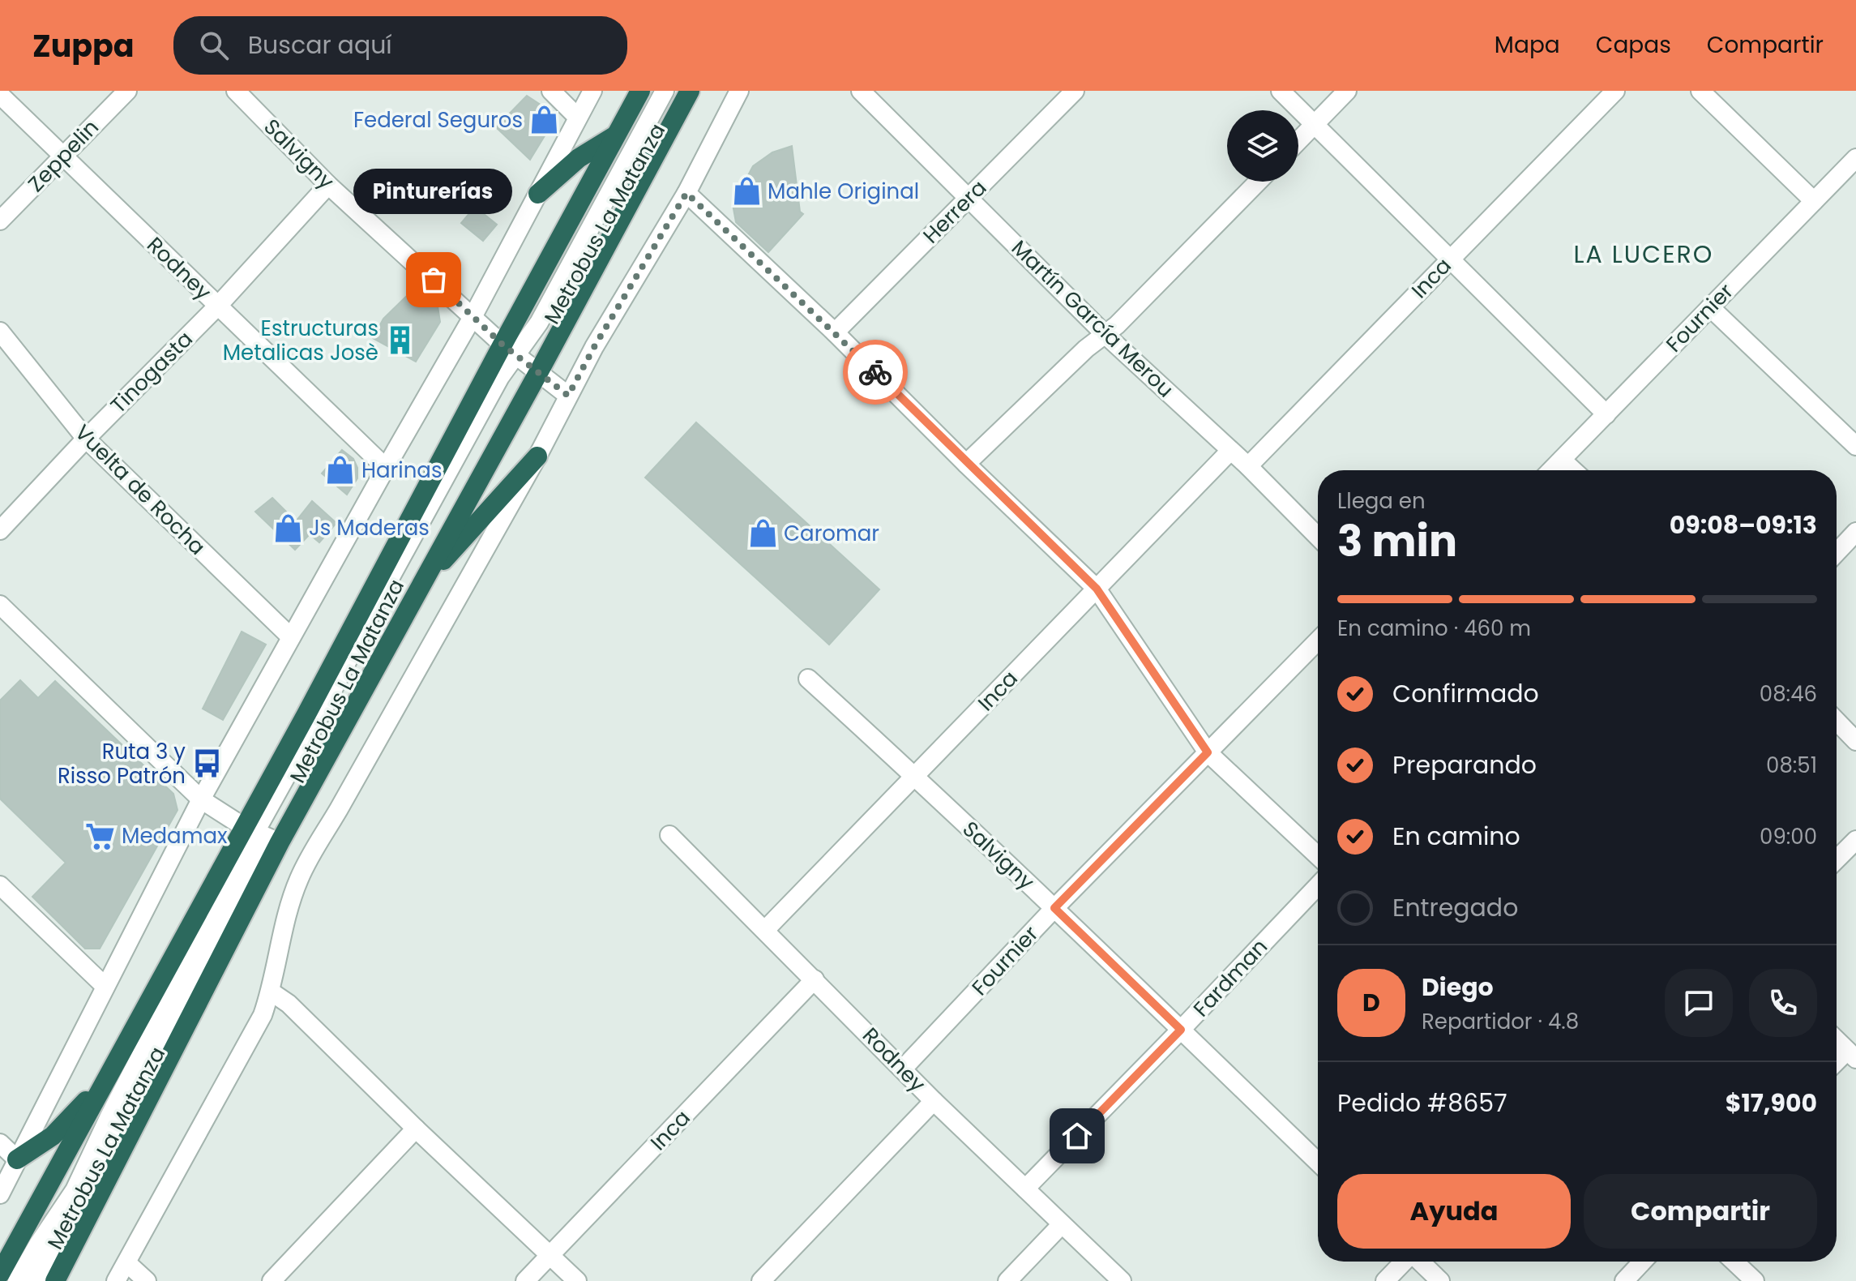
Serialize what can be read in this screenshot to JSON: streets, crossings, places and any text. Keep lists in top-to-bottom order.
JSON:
{
  "streets": {
    "street": [
      "Salvigny",
      "Zeppelin",
      "Herrera",
      "Metrobus La Matanza",
      "Rodney",
      "Inca",
      "Fournier",
      "Martín García Merou",
      "Tinogasta",
      "Vuelta de Rocha",
      "Fardman"
    ]
  },
  "crossings": [
    ["Salvigny", "Metrobus La Matanza"],
    ["Salvigny", "Inca"],
    ["Salvigny", "Fournier"],
    ["Salvigny", "Tinogasta"],
    ["Salvigny", "Fardman"],
    ["Zeppelin", "Rodney"],
    ["Herrera", "Martín García Merou"],
    ["Rodney", "Inca"],
    ["Rodney", "Fournier"],
    ["Rodney", "Tinogasta"],
    ["Rodney", "Fardman"],
    ["Inca", "Martín García Merou"],
    ["Tinogasta", "Vuelta de Rocha"]
  ],
  "districts": ["LA LUCERO"],
  "places": {
    "shop": [
      "Federal Seguros",
      "Mahle Original",
      "Harinas",
      "Js Maderas",
      "Caromar"
    ],
    "other": ["Pinturerías"],
    "building": ["Estructuras Metalicas Josè"],
    "bus stop": ["Ruta 3 y Risso Patrón"],
    "supermarket": ["Medamax"]
  },
  "page": {
    "header": "Zuppa",
    "search": "Buscar aquí",
    "nav": ["Mapa", "Capas", "Compartir"],
    "bubble": "Pinturerías",
    "heading": ["3 min", "Llega en", "09:08–09:13"],
    "panel": [
      "Diego",
      "Repartidor · 4.8",
      "Pedido #8657",
      "$17,900"
    ],
    "bar": "En camino · 460 m",
    "list": [
      ["Confirmado", "08:46"],
      ["Preparando", "08:51"],
      ["En camino", "09:00"],
      "Entregado"
    ],
    "round": "D",
    "buttons": ["Ayuda", "Compartir"]
  }
}
